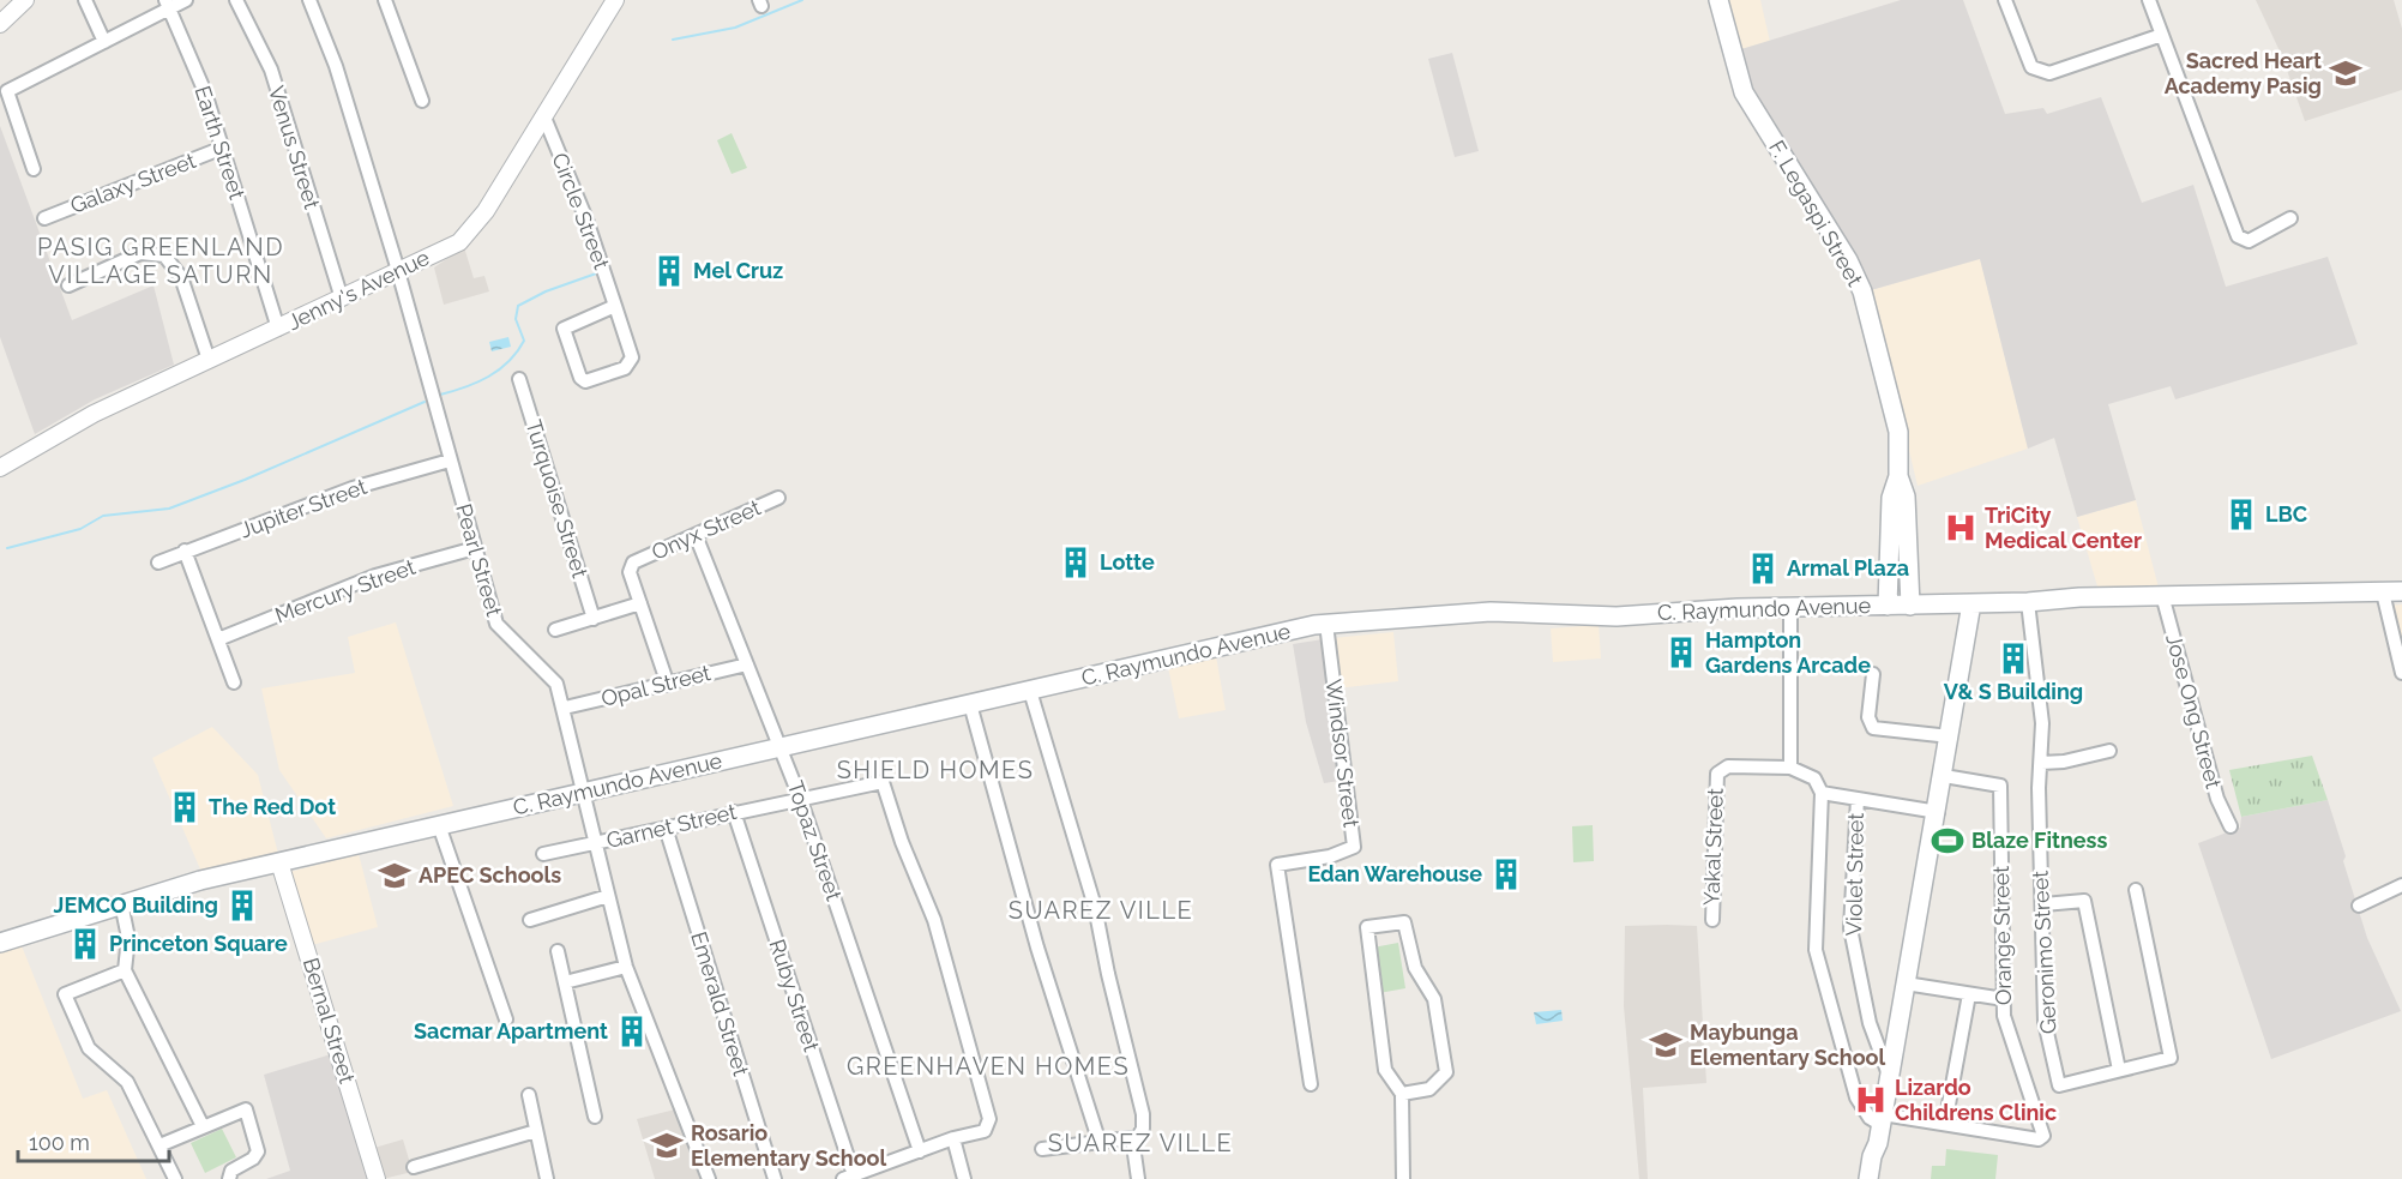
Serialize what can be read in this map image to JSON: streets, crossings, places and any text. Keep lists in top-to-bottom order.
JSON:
{
  "streets": {
    "main road": ["F. Legaspi Street", "C. Raymundo Avenue"],
    "street": [
      "Earth Street",
      "Venus Street",
      "Galaxy Street",
      "Circle Street",
      "Jenny's Avenue",
      "Turquoise Street",
      "Jupiter Street",
      "Onyx Street",
      "Pearl Street",
      "Mercury Street",
      "Opal Street",
      "Jose Ong Street",
      "Windsor Street",
      "Garnet Street",
      "Topaz Street",
      "Yakal Street",
      "Violet Street",
      "Orange Street",
      "Geronimo Street",
      "Ruby Street",
      "Emerald Street",
      "Bernal Street"
    ]
  },
  "crossings": [
    ["Earth Street", "Galaxy Street"],
    ["Earth Street", "Jenny's Avenue"],
    ["Venus Street", "Jenny's Avenue"],
    ["Circle Street", "Jenny's Avenue"],
    ["F. Legaspi Street", "C. Raymundo Avenue"],
    ["Jenny's Avenue", "Pearl Street"],
    ["Jupiter Street", "Pearl Street"],
    ["Onyx Street", "Opal Street"],
    ["Onyx Street", "Topaz Street"],
    ["Pearl Street", "Mercury Street"],
    ["Pearl Street", "C. Raymundo Avenue"],
    ["Pearl Street", "Opal Street"],
    ["Pearl Street", "Garnet Street"],
    ["C. Raymundo Avenue", "Jose Ong Street"],
    ["C. Raymundo Avenue", "Windsor Street"],
    ["C. Raymundo Avenue", "Topaz Street"],
    ["C. Raymundo Avenue", "Geronimo Street"],
    ["C. Raymundo Avenue", "Bernal Street"],
    ["Opal Street", "Topaz Street"],
    ["Garnet Street", "Topaz Street"],
    ["Garnet Street", "Ruby Street"],
    ["Garnet Street", "Emerald Street"]
  ],
  "districts": [
    "PASIG GREENLAND VILLAGE SATURN",
    "SHIELD HOMES",
    "SUAREZ VILLE",
    "GREENHAVEN HOMES",
    "SUAREZ VILLE"
  ],
  "places": {
    "school or university": [
      "Sacred Heart Academy Pasig",
      "APEC Schools",
      "Maybunga Elementary School",
      "Rosario Elementary School"
    ],
    "building": [
      "Mel Cruz",
      "LBC",
      "Lotte",
      "Armal Plaza",
      "Hampton Gardens Arcade",
      "V& S Building",
      "The Red Dot",
      "Edan Warehouse",
      "JEMCO Building",
      "Princeton Square",
      "Sacmar Apartment"
    ],
    "hospital": ["TriCity Medical Center", "Lizardo Childrens Clinic"],
    "sports": ["Blaze Fitness"]
  },
  "scale_bar": "100 m"
}
